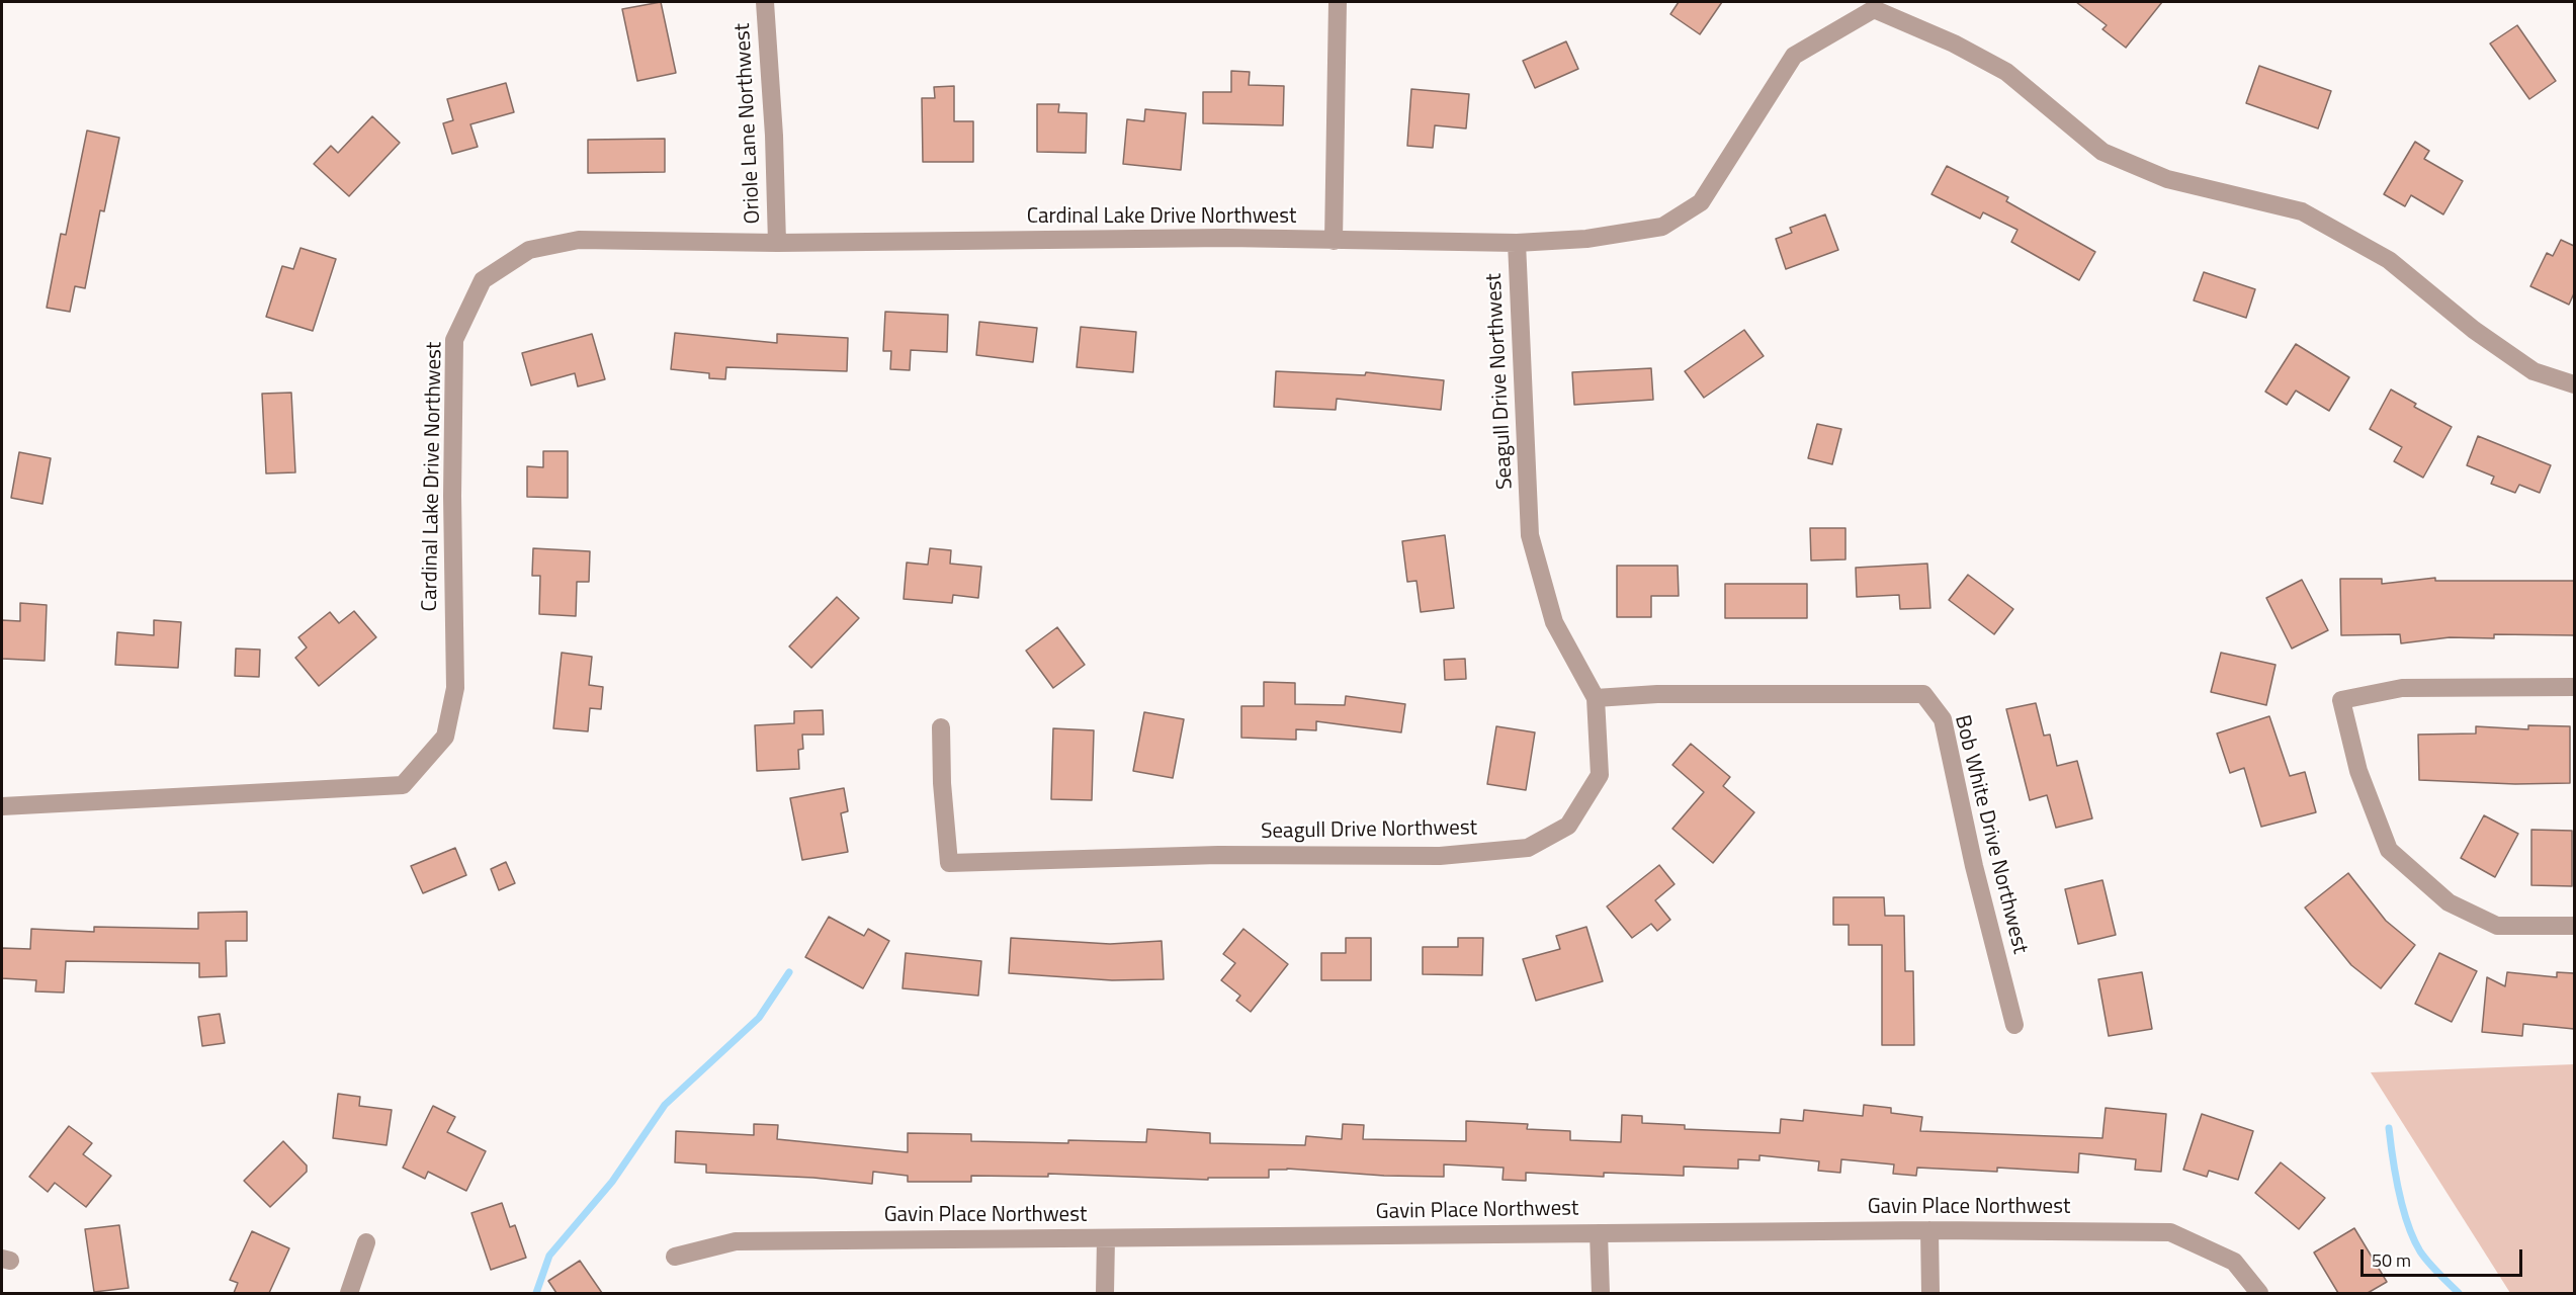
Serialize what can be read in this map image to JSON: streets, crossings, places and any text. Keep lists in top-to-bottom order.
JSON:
{
  "streets": {
    "street": [
      "Oriole Lane Northwest",
      "Cardinal Lake Drive Northwest",
      "Seagull Drive Northwest",
      "Bob White Drive Northwest",
      "Gavin Place Northwest"
    ]
  },
  "crossings": [
    ["Oriole Lane Northwest", "Cardinal Lake Drive Northwest"],
    ["Cardinal Lake Drive Northwest", "Seagull Drive Northwest"],
    ["Seagull Drive Northwest", "Bob White Drive Northwest"]
  ],
  "scale_bar": "50 m"
}
